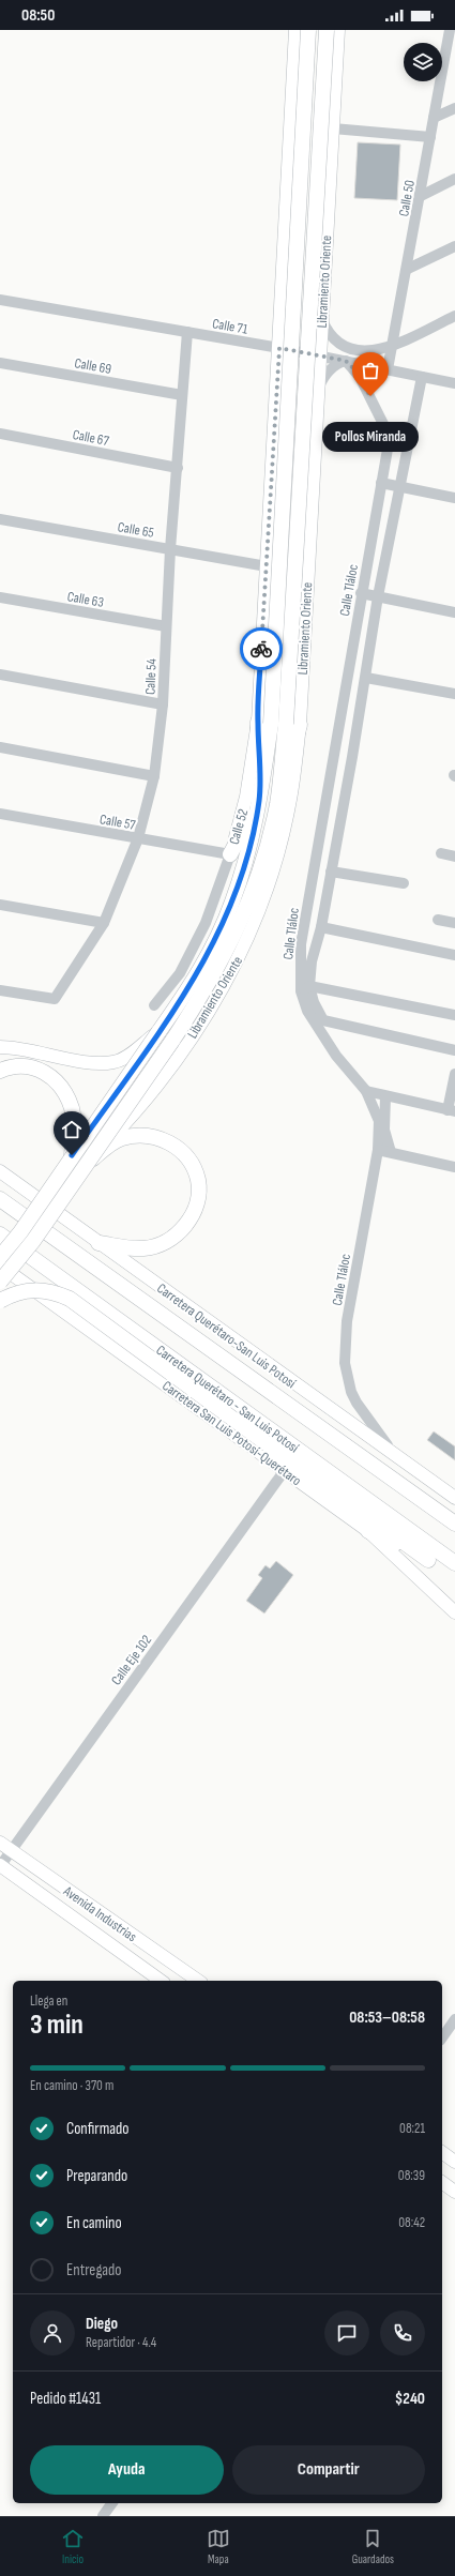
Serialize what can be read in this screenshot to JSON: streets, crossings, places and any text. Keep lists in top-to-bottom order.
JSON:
{
  "streets": {
    "highway": ["Libramiento Oriente", "Carretera Querétaro - San Luis Potosí"],
    "main road": [
      "Calle 52",
      "Carretera Querétaro-San Luis Potosí",
      "Carretera San Luis Potosí-Querétaro",
      "Avenida Industrias"
    ],
    "street": [
      "Calle 50",
      "Calle 71",
      "Calle 69",
      "Calle 67",
      "Calle 65",
      "Calle Tláloc",
      "Calle 63",
      "Calle 54",
      "Calle 57",
      "Calle Eje 102"
    ]
  },
  "crossings": [
    ["Calle 50", "Calle 71"],
    ["Libramiento Oriente", "Calle 71"],
    ["Libramiento Oriente", "Calle 52"],
    ["Calle 71", "Calle Tláloc"],
    ["Calle 71", "Calle 54"],
    ["Calle 71", "Calle 52"],
    ["Calle 69", "Calle 54"],
    ["Calle 67", "Calle 54"],
    ["Calle 65", "Calle 54"],
    ["Calle 65", "Calle 52"],
    ["Calle Tláloc", "Carretera Querétaro-San Luis Potosí"],
    ["Calle 63", "Calle 54"],
    ["Calle 54", "Calle 57"],
    ["Calle 57", "Calle 52"],
    ["Carretera San Luis Potosí-Querétaro", "Calle Eje 102"],
    ["Calle Eje 102", "Avenida Industrias"]
  ],
  "places": ["Pollos Miranda"],
  "page": {
    "status": "08:50",
    "bubble": "Pollos Miranda",
    "heading": ["3 min", "Llega en", "08:53–08:58"],
    "panel": [
      "Diego",
      "Repartidor · 4.4",
      "Pedido #1431",
      "$240"
    ],
    "bar": "En camino · 370 m",
    "list": [
      ["Confirmado", "08:21"],
      ["Preparando", "08:39"],
      ["En camino", "08:42"],
      "Entregado"
    ],
    "buttons": ["Ayuda", "Compartir"],
    "tabs": ["Inicio", "Mapa", "Guardados"]
  }
}
